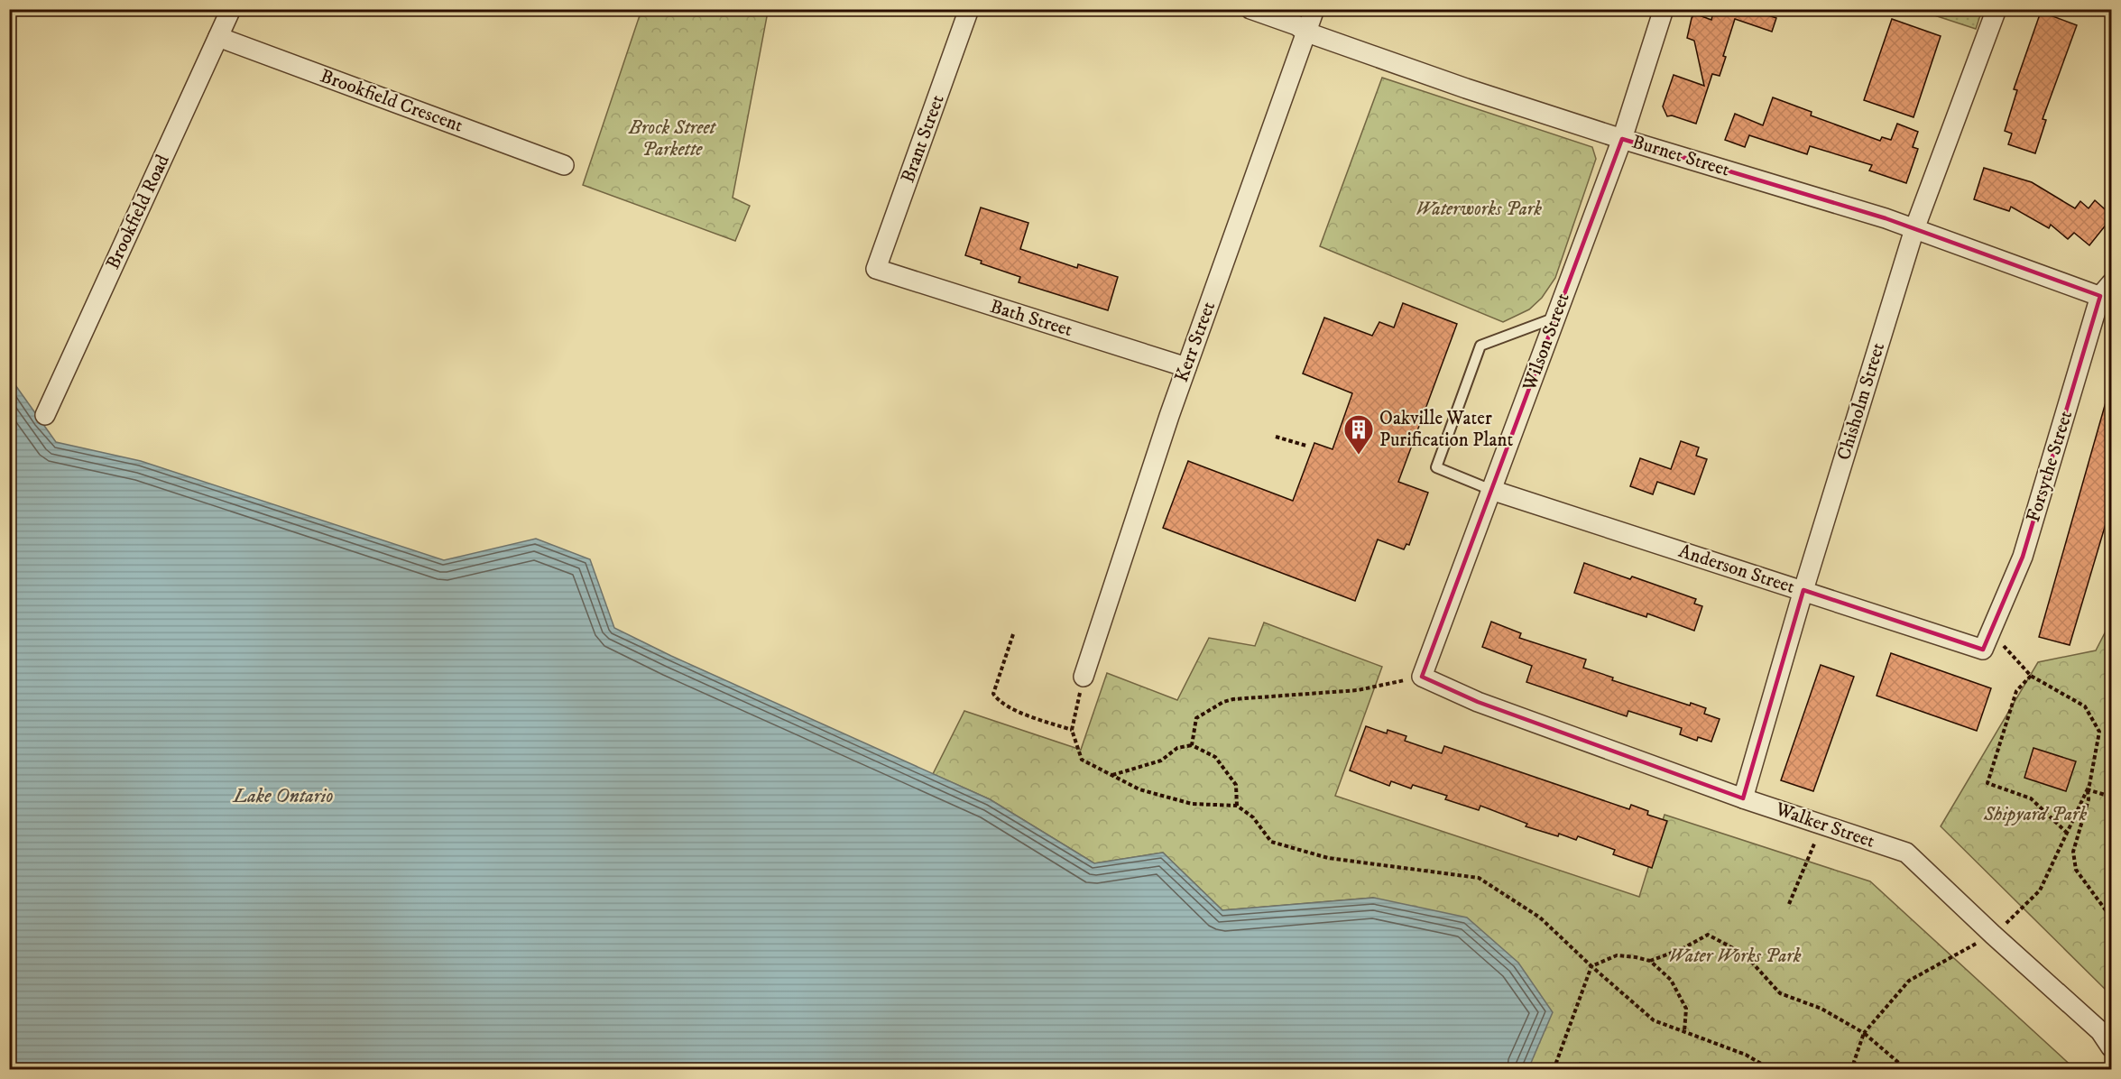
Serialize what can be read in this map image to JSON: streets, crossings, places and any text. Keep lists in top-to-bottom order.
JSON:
{
  "streets": {
    "street": [
      "Brookfield Crescent",
      "Brant Street",
      "Burnet Street",
      "Brookfield Road",
      "Bath Street",
      "Kerr Street",
      "Wilson Street",
      "Chisholm Street",
      "Forsythe Street",
      "Anderson Street",
      "Walker Street"
    ]
  },
  "crossings": [
    ["Brookfield Crescent", "Brookfield Road"],
    ["Brant Street", "Bath Street"],
    ["Burnet Street", "Kerr Street"],
    ["Burnet Street", "Wilson Street"],
    ["Burnet Street", "Chisholm Street"],
    ["Burnet Street", "Forsythe Street"],
    ["Bath Street", "Kerr Street"],
    ["Wilson Street", "Anderson Street"],
    ["Wilson Street", "Walker Street"],
    ["Chisholm Street", "Anderson Street"],
    ["Chisholm Street", "Walker Street"],
    ["Forsythe Street", "Anderson Street"]
  ],
  "water": ["Lake Ontario"],
  "parks": [
    "Brock Street Parkette",
    "Waterworks Park",
    "Shipyard Park",
    "Water Works Park"
  ],
  "places": {
    "building": ["Oakville Water Purification Plant"]
  }
}
